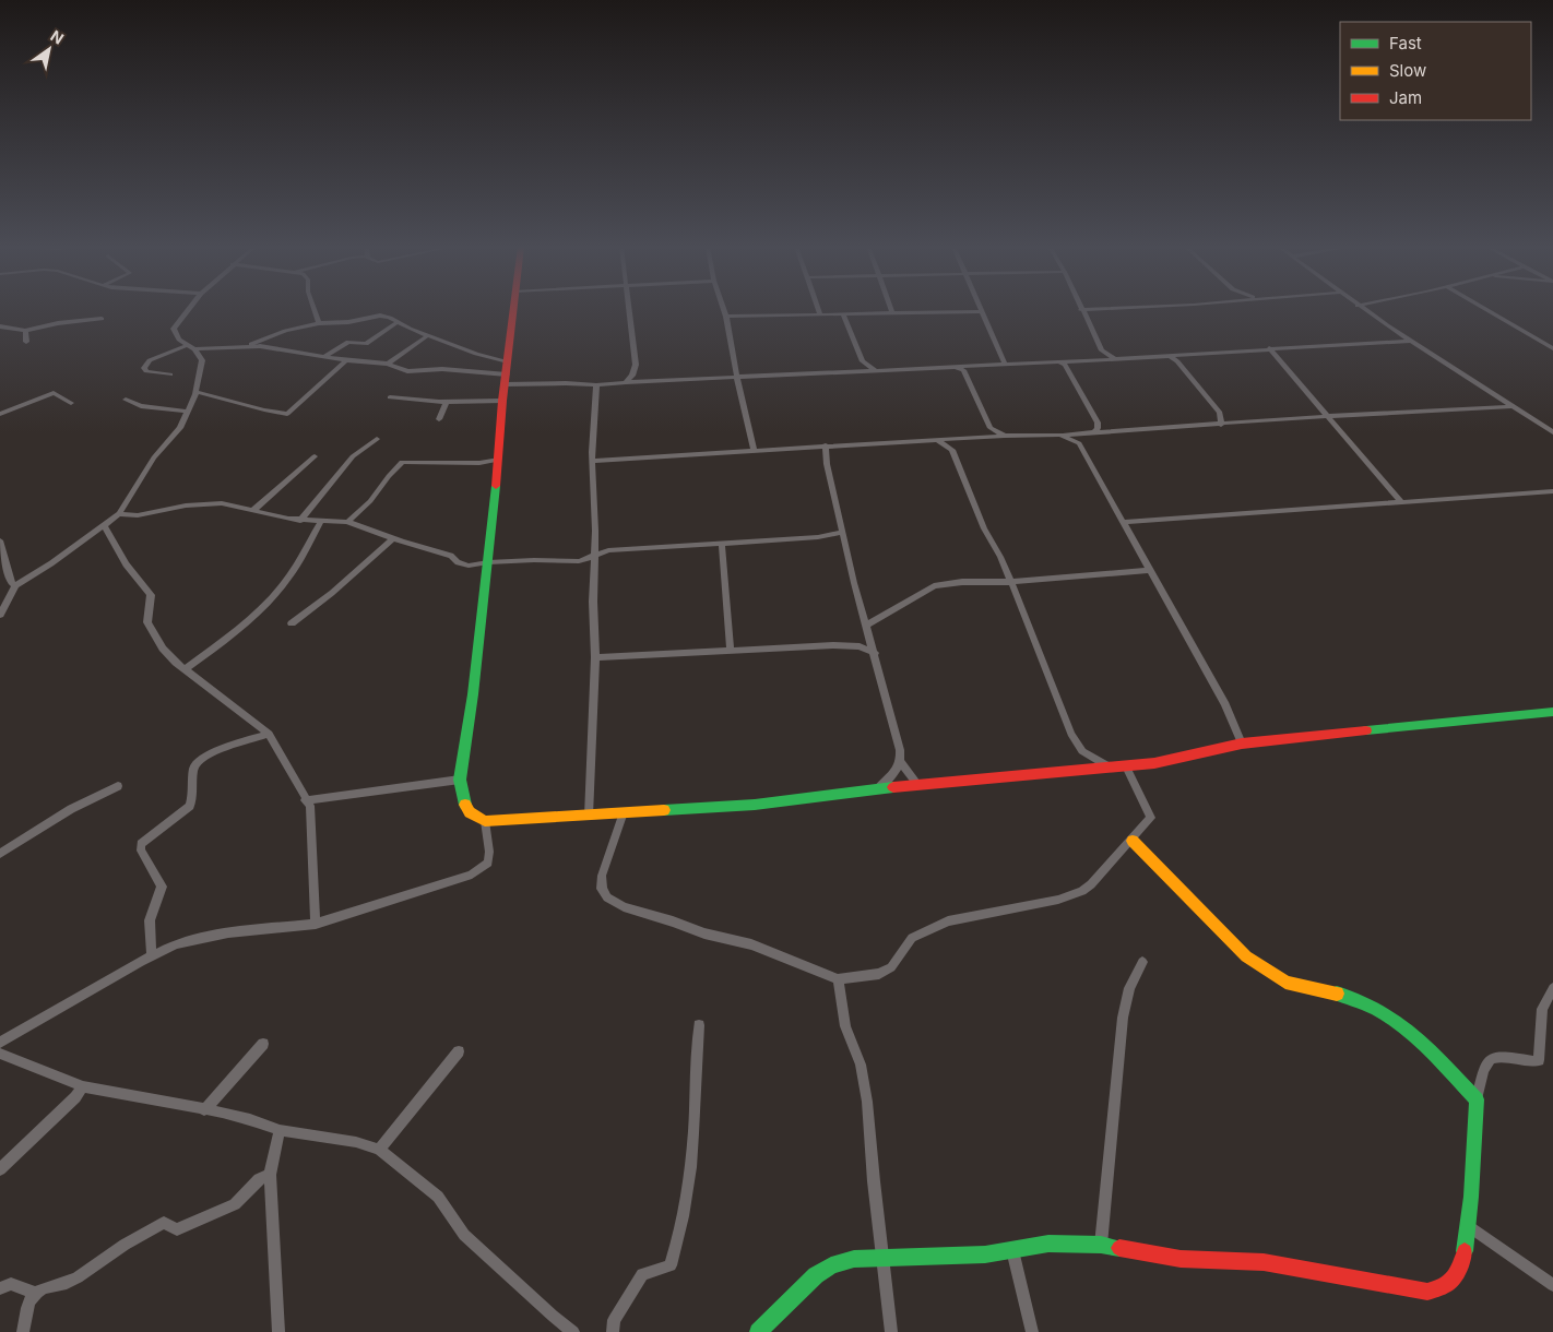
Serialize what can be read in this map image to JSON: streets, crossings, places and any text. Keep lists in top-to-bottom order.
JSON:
{
  "legend": ["Fast", "Slow", "Jam"],
  "north": "top right"
}
